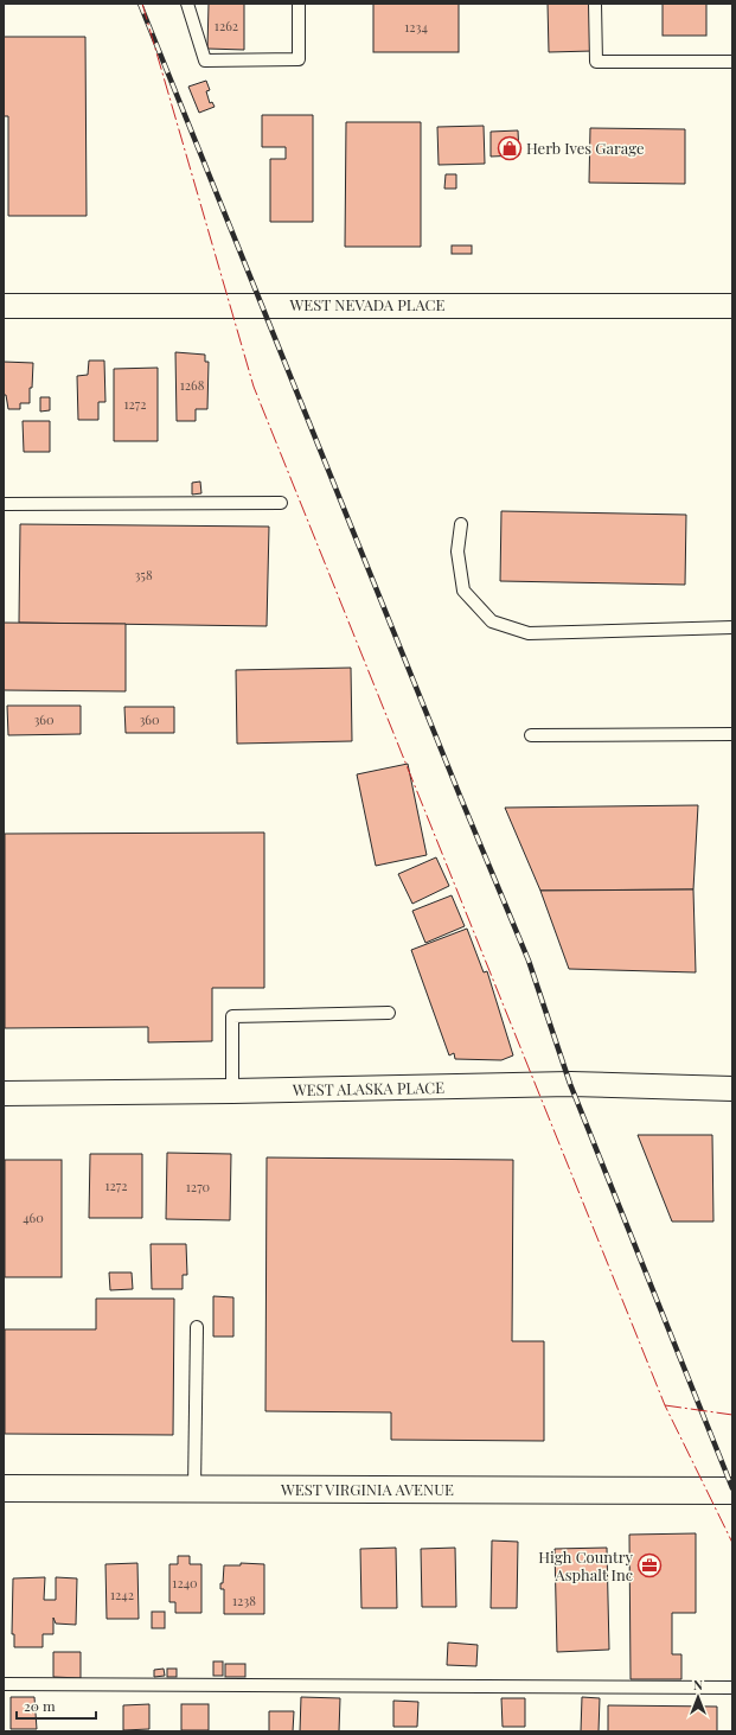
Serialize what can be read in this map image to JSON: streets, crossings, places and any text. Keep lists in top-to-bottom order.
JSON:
{
  "streets": {
    "street": ["WEST NEVADA PLACE", "WEST ALASKA PLACE", "WEST VIRGINIA AVENUE"]
  },
  "places": {
    "shop": ["Herb Ives Garage"],
    "office": ["High Country Asphalt Inc"]
  },
  "house_numbers": [
    "1262",
    "1234",
    "1268",
    "1272",
    "358",
    "360",
    "360",
    "1272",
    "1270",
    "460",
    "1240",
    "1242",
    "1238"
  ],
  "scale_bar": "20 m",
  "north": "top"
}
